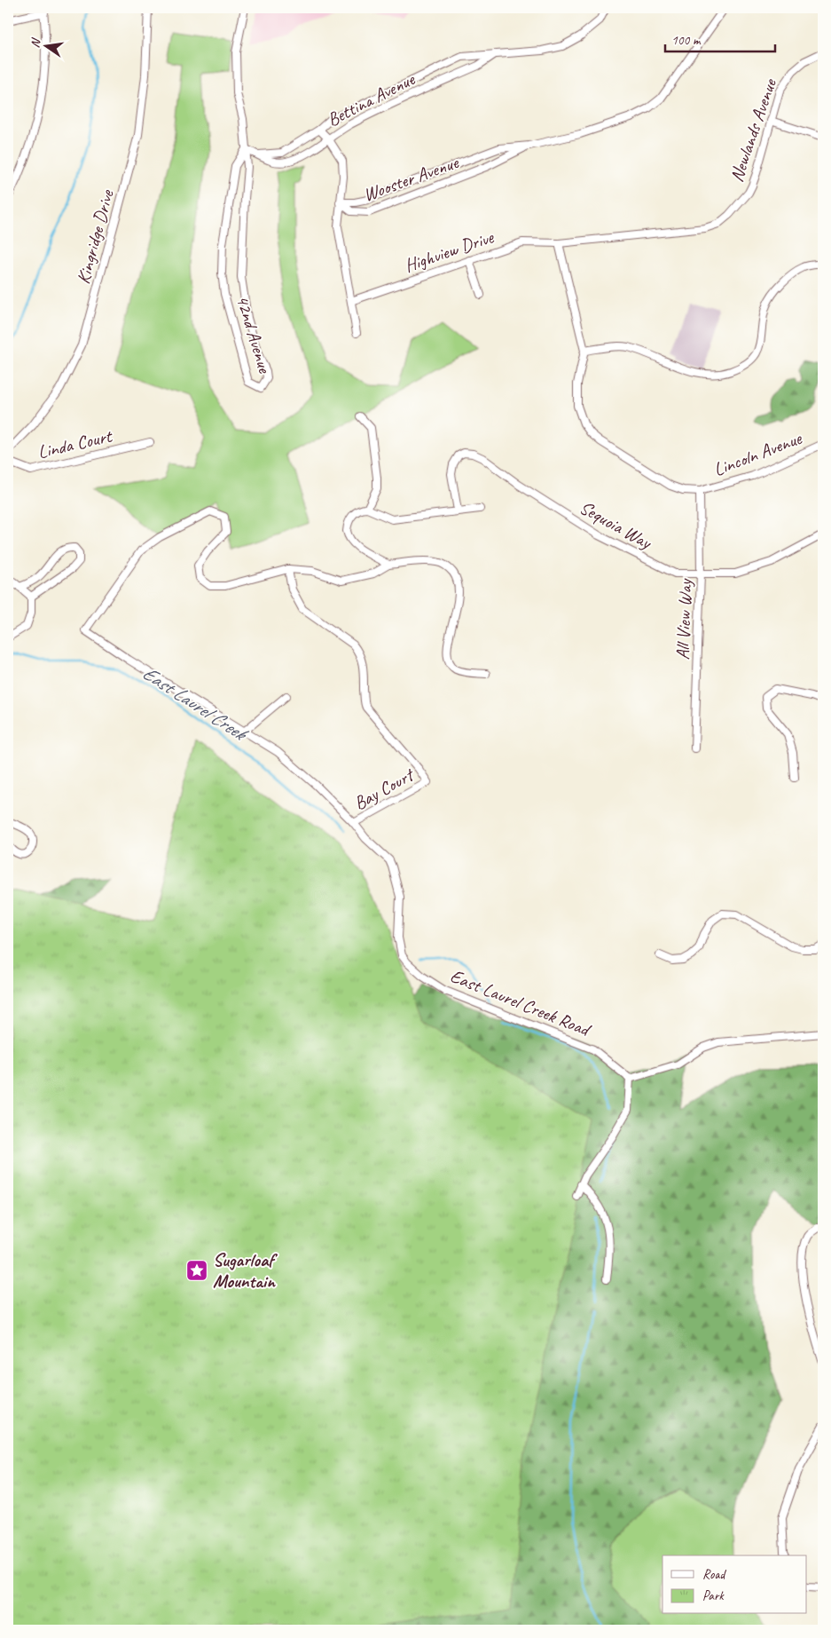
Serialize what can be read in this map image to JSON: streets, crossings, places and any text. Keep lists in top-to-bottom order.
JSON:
{
  "streets": {
    "street": [
      "Bettina Avenue",
      "Newlands Avenue",
      "Wooster Avenue",
      "Kingridge Drive",
      "Highview Drive",
      "42nd Avenue",
      "Linda Court",
      "Lincoln Avenue",
      "Sequoia Way",
      "All View Way",
      "Bay Court",
      "East Laurel Creek Road"
    ]
  },
  "crossings": [
    ["Bettina Avenue", "42nd Avenue"],
    ["Newlands Avenue", "Highview Drive"],
    ["Newlands Avenue", "Lincoln Avenue"],
    ["Highview Drive", "Lincoln Avenue"],
    ["Lincoln Avenue", "All View Way"],
    ["Sequoia Way", "All View Way"],
    ["Bay Court", "East Laurel Creek Road"]
  ],
  "water": ["East Laurel Creek"],
  "places": {
    "place": ["Sugarloaf Mountain"]
  },
  "legend": ["Road", "Park"],
  "scale_bar": "100 m",
  "north": "left"
}
